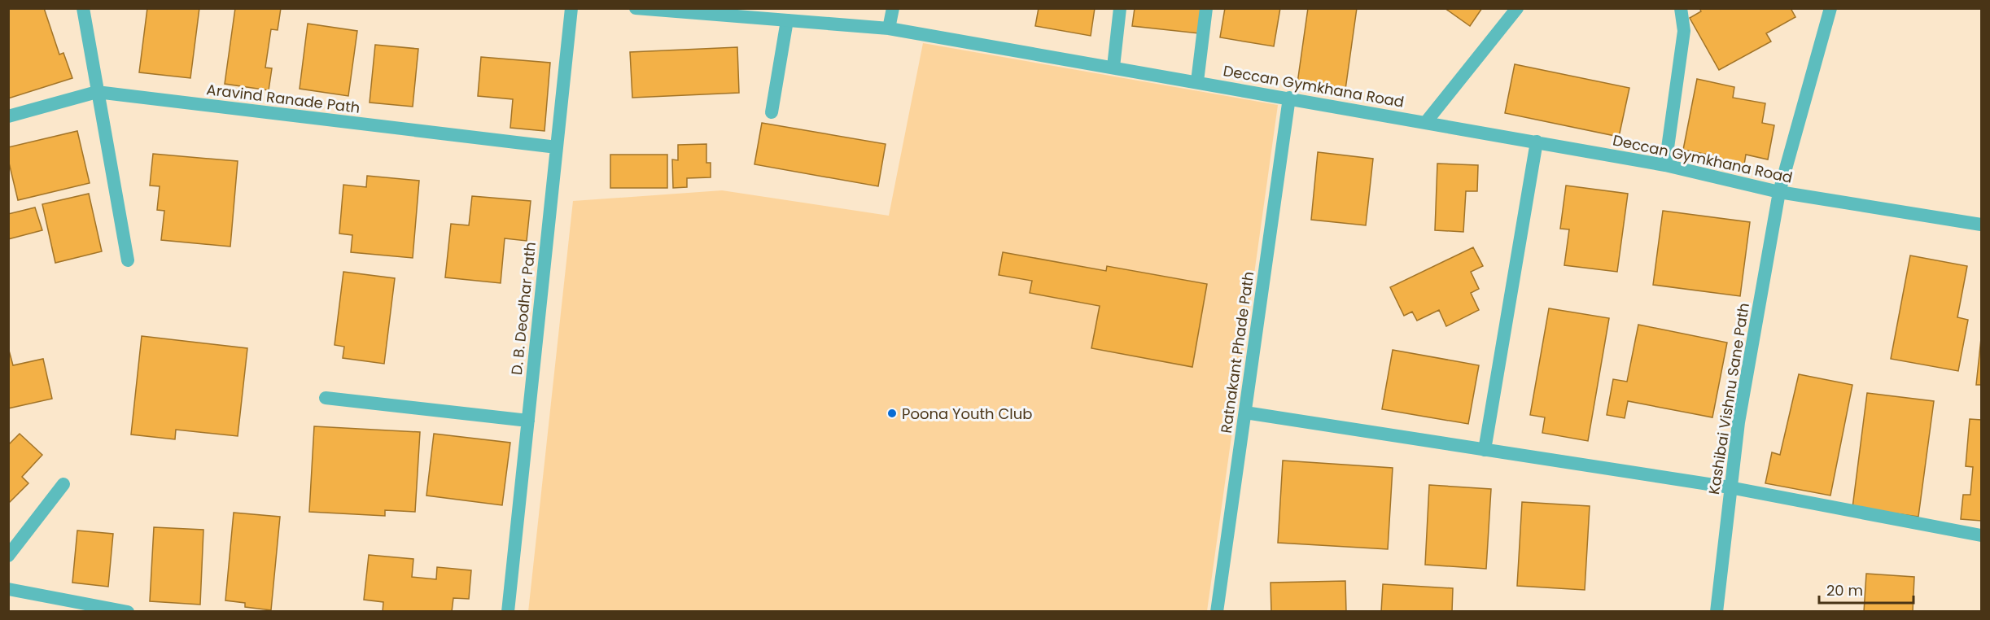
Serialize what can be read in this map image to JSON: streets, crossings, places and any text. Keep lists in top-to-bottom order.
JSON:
{
  "streets": {
    "street": [
      "Deccan Gymkhana Road",
      "Aravind Ranade Path",
      "D. B. Deodhar Path",
      "Ratnakant Phade Path",
      "Kashibai Vishnu Sane Path"
    ]
  },
  "crossings": [
    ["Deccan Gymkhana Road", "Ratnakant Phade Path"],
    ["Deccan Gymkhana Road", "Kashibai Vishnu Sane Path"],
    ["Aravind Ranade Path", "D. B. Deodhar Path"]
  ],
  "places": ["Poona Youth Club"],
  "scale_bar": "20 m"
}
